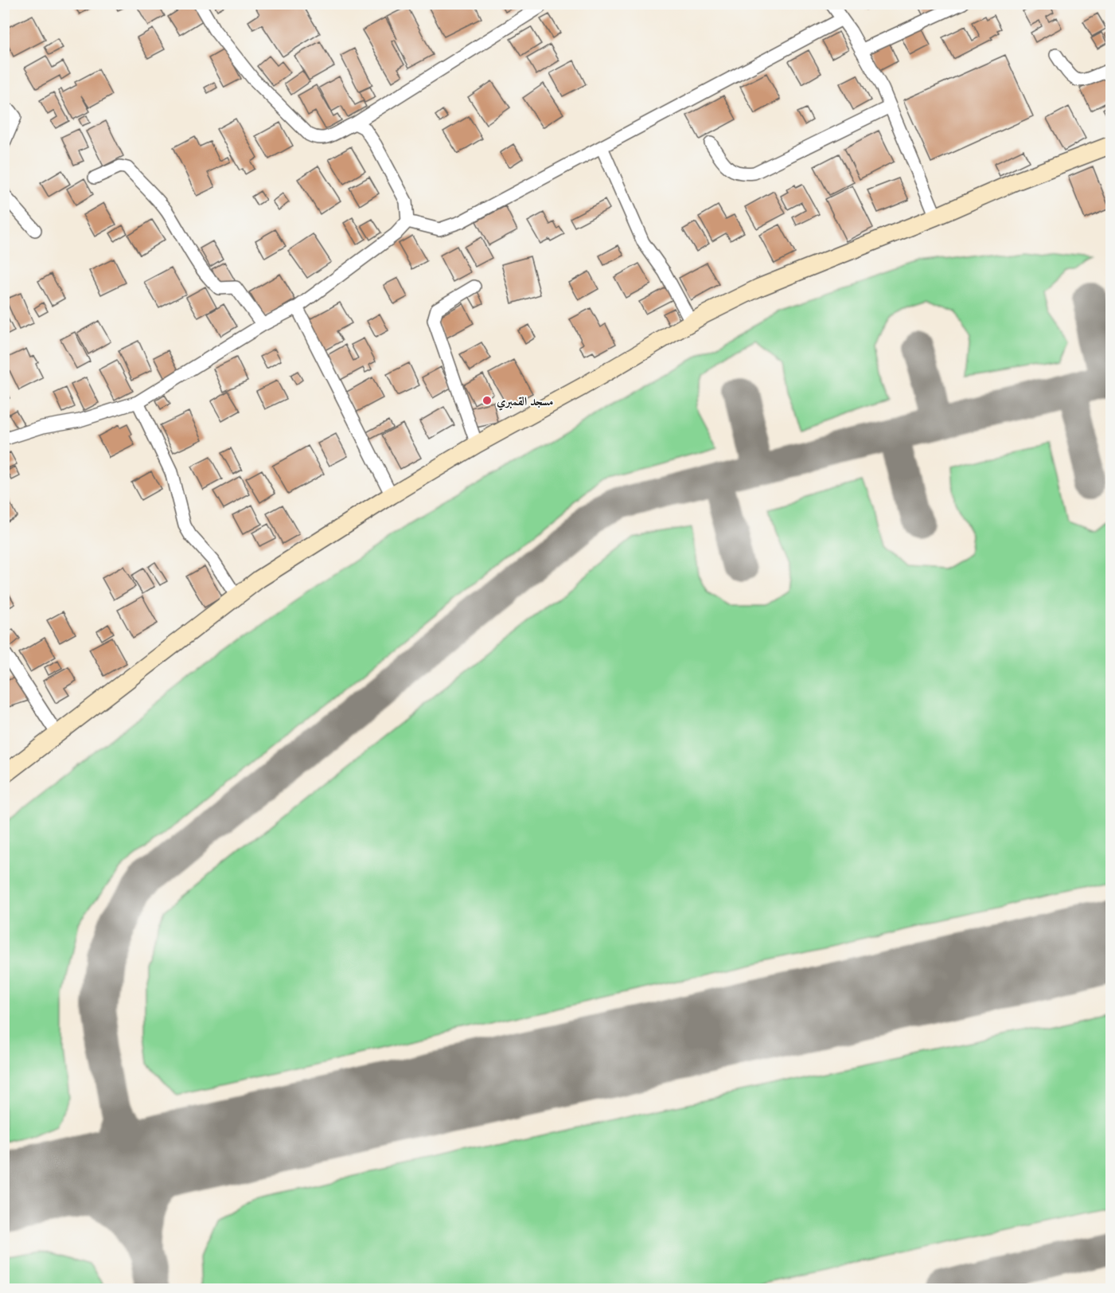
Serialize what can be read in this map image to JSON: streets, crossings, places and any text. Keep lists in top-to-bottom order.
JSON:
{
  "places": ["مسجد القمبري"]
}
